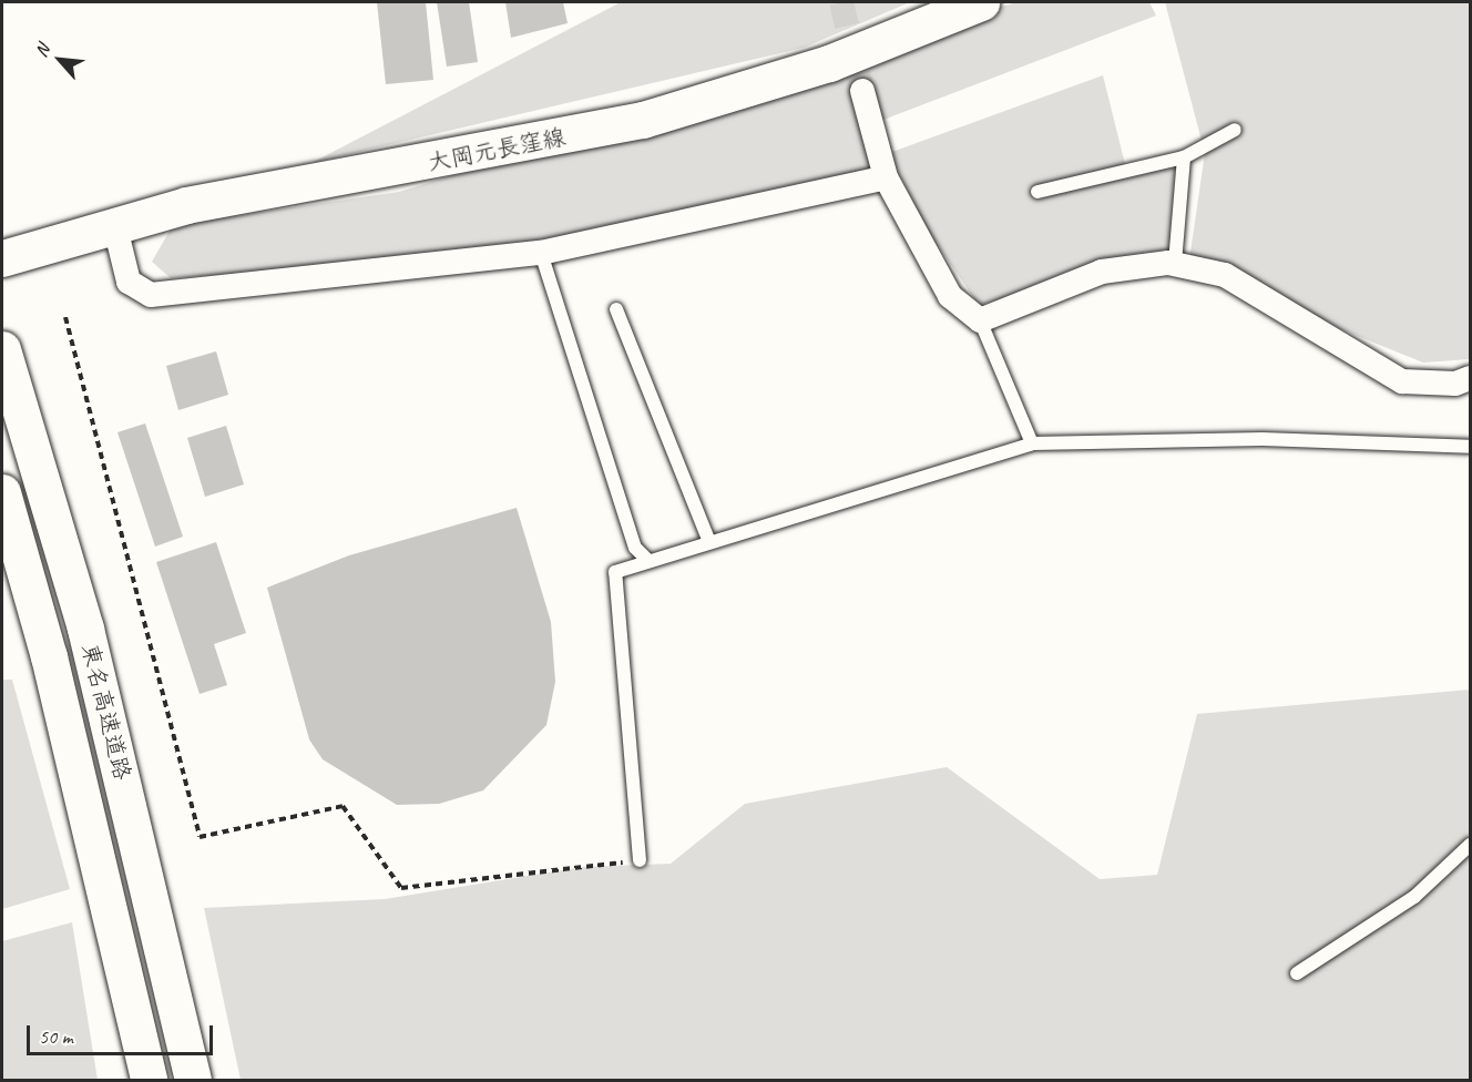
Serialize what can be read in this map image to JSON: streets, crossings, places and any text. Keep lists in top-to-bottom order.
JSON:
{
  "streets": {
    "main road": ["大岡元長窪線", "東名高速道路"]
  },
  "scale_bar": "50 m",
  "north": "top left"
}
